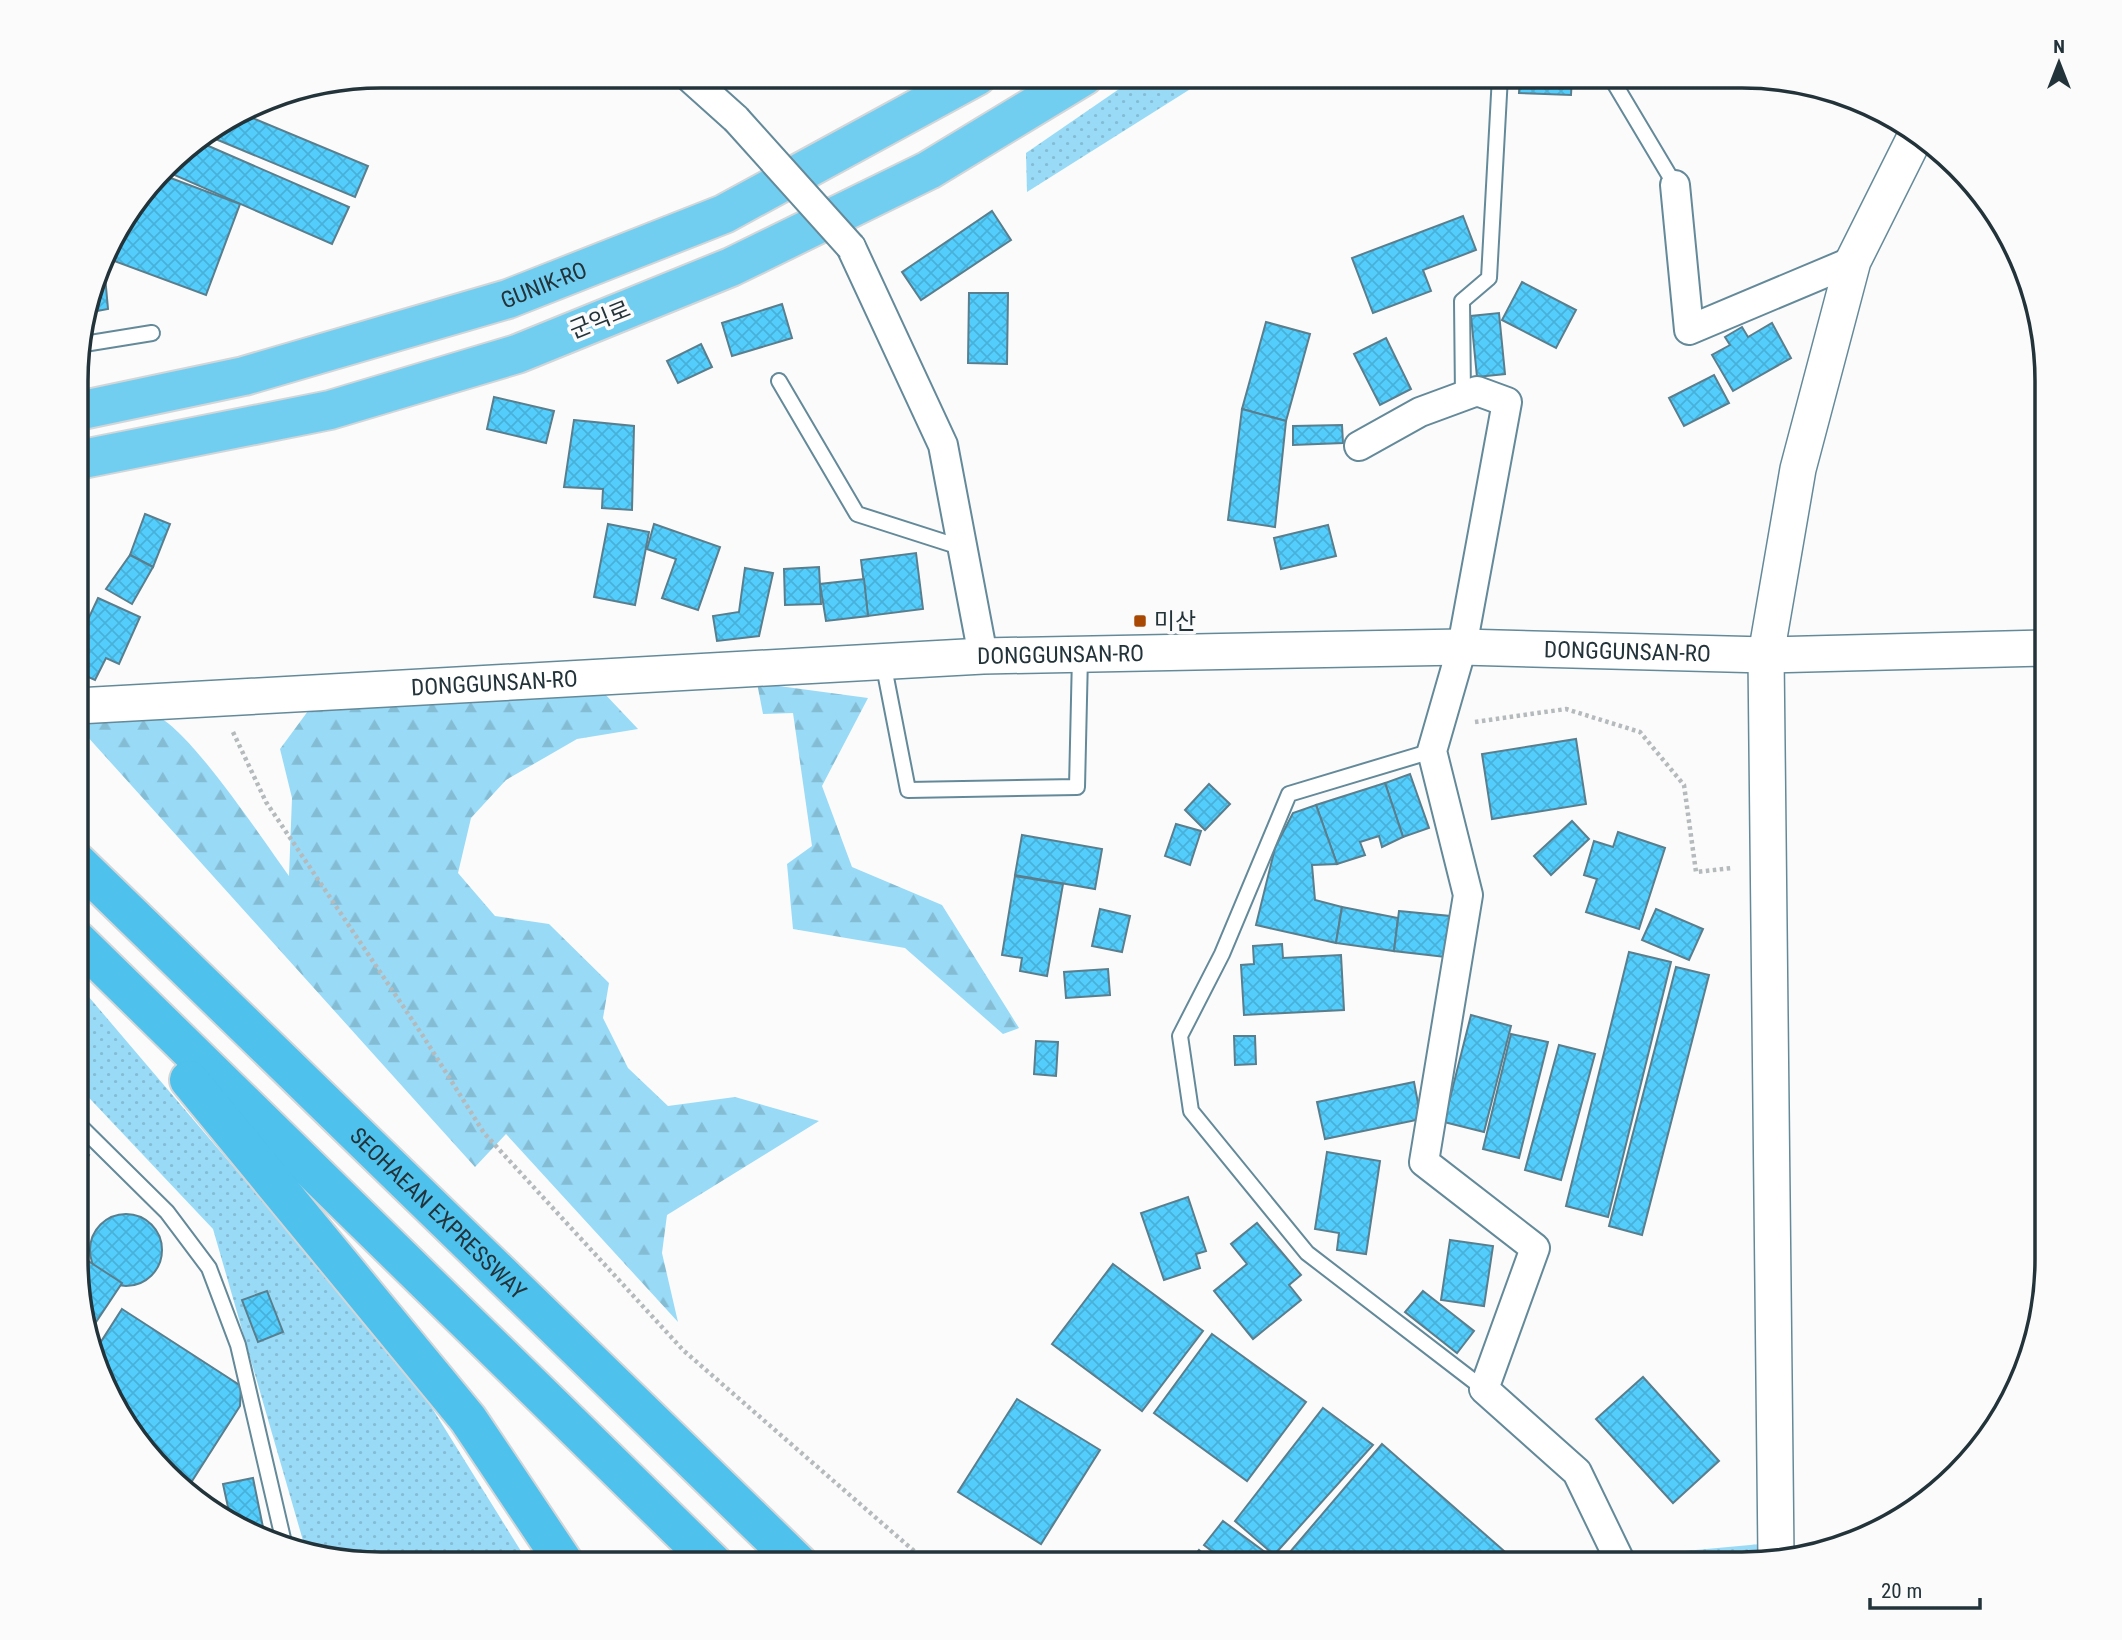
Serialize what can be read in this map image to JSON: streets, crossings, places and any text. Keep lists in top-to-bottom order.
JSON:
{
  "streets": {
    "highway": ["GUNIK-RO", "군익로", "SEOHAEAN EXPRESSWAY"],
    "street": ["DONGGUNSAN-RO"]
  },
  "places": {
    "transit": ["미산"]
  },
  "scale_bar": "20 m",
  "north": "top"
}
